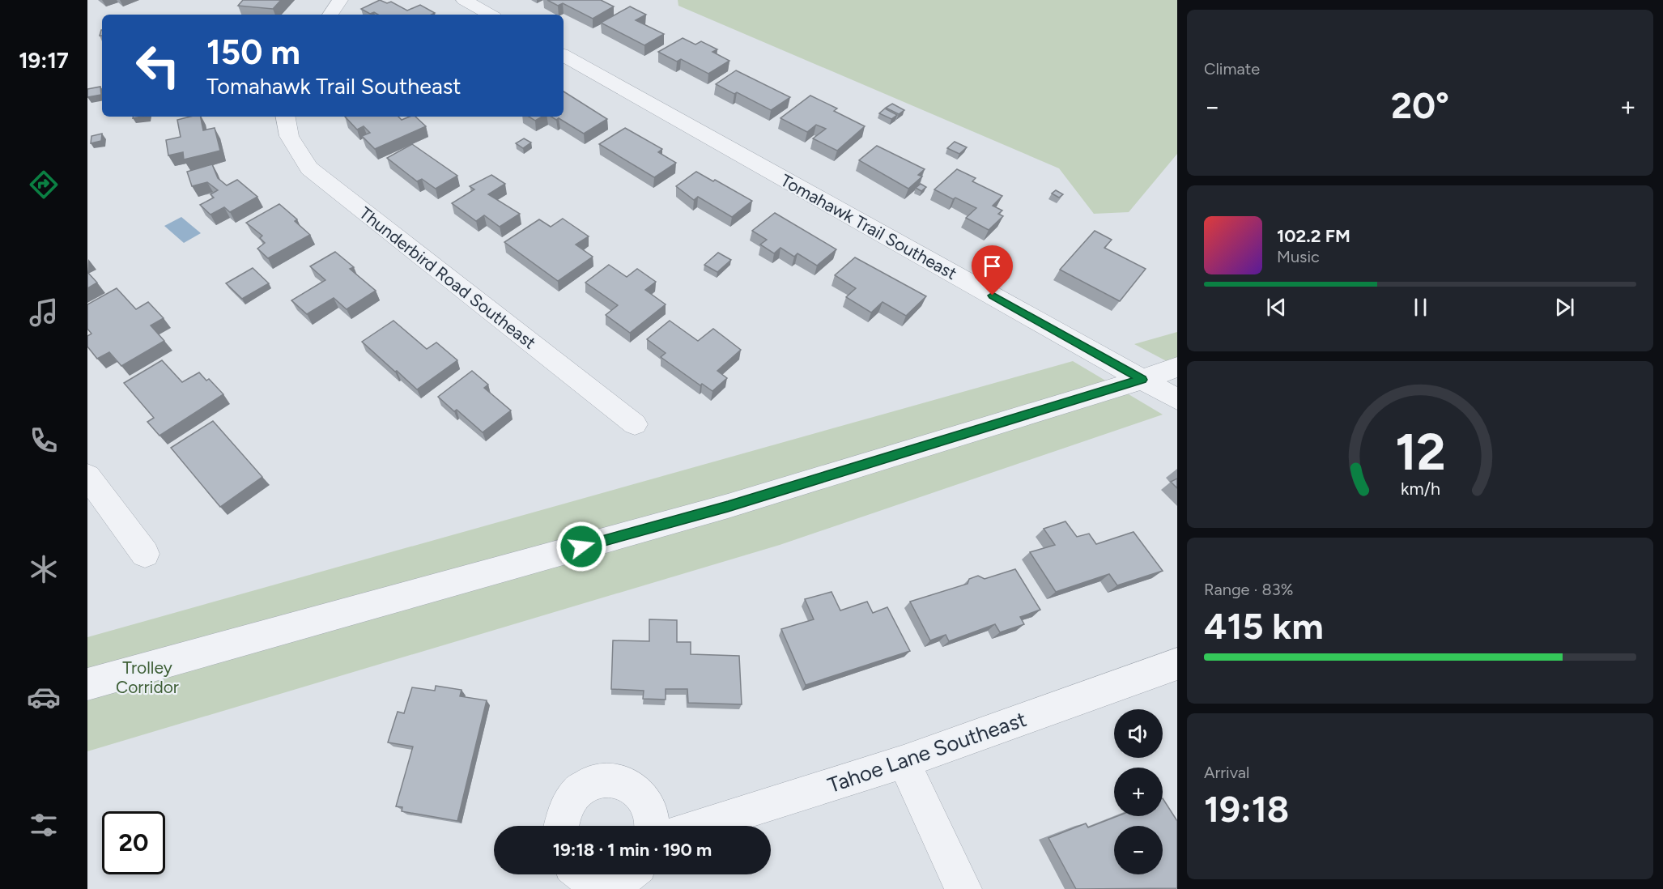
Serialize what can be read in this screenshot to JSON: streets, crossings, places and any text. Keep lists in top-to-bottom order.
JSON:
{
  "streets": {
    "street": ["Tomahawk Trail Southeast", "Thunderbird Road Southeast", "Tahoe Lane Southeast"]
  },
  "parks": ["Trolley Corridor"],
  "page": {
    "tabs": "19:17",
    "tile": [
      "Climate",
      ["Range · 83%", "415 km"],
      ["Arrival", "19:18"]
    ],
    "turn": ["150 m", "Tomahawk Trail Southeast"],
    "heat": ["−", "20°", "+"],
    "song": ["102.2 FM", "Music"],
    "map_buttons": ["+", "−"],
    "limit": "20",
    "trip": "19:18 · 1 min · 190 m",
    "gauge": ["12", "km/h"]
  }
}
